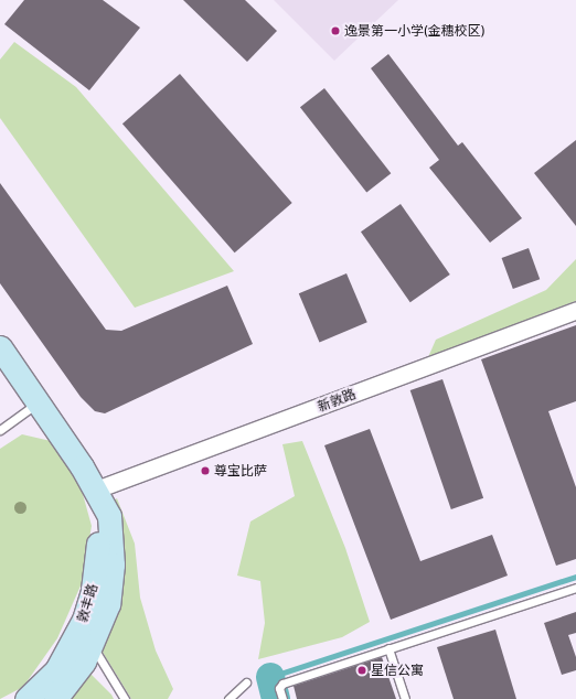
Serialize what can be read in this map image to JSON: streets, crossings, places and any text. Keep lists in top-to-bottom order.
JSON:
{
  "streets": {
    "street": ["新敦路", "敦丰路"]
  },
  "crossings": [
    ["新敦路", "敦丰路"]
  ],
  "places": ["逸景第一小学(金穗校区)", "尊宝比萨", "星信公寓"]
}
